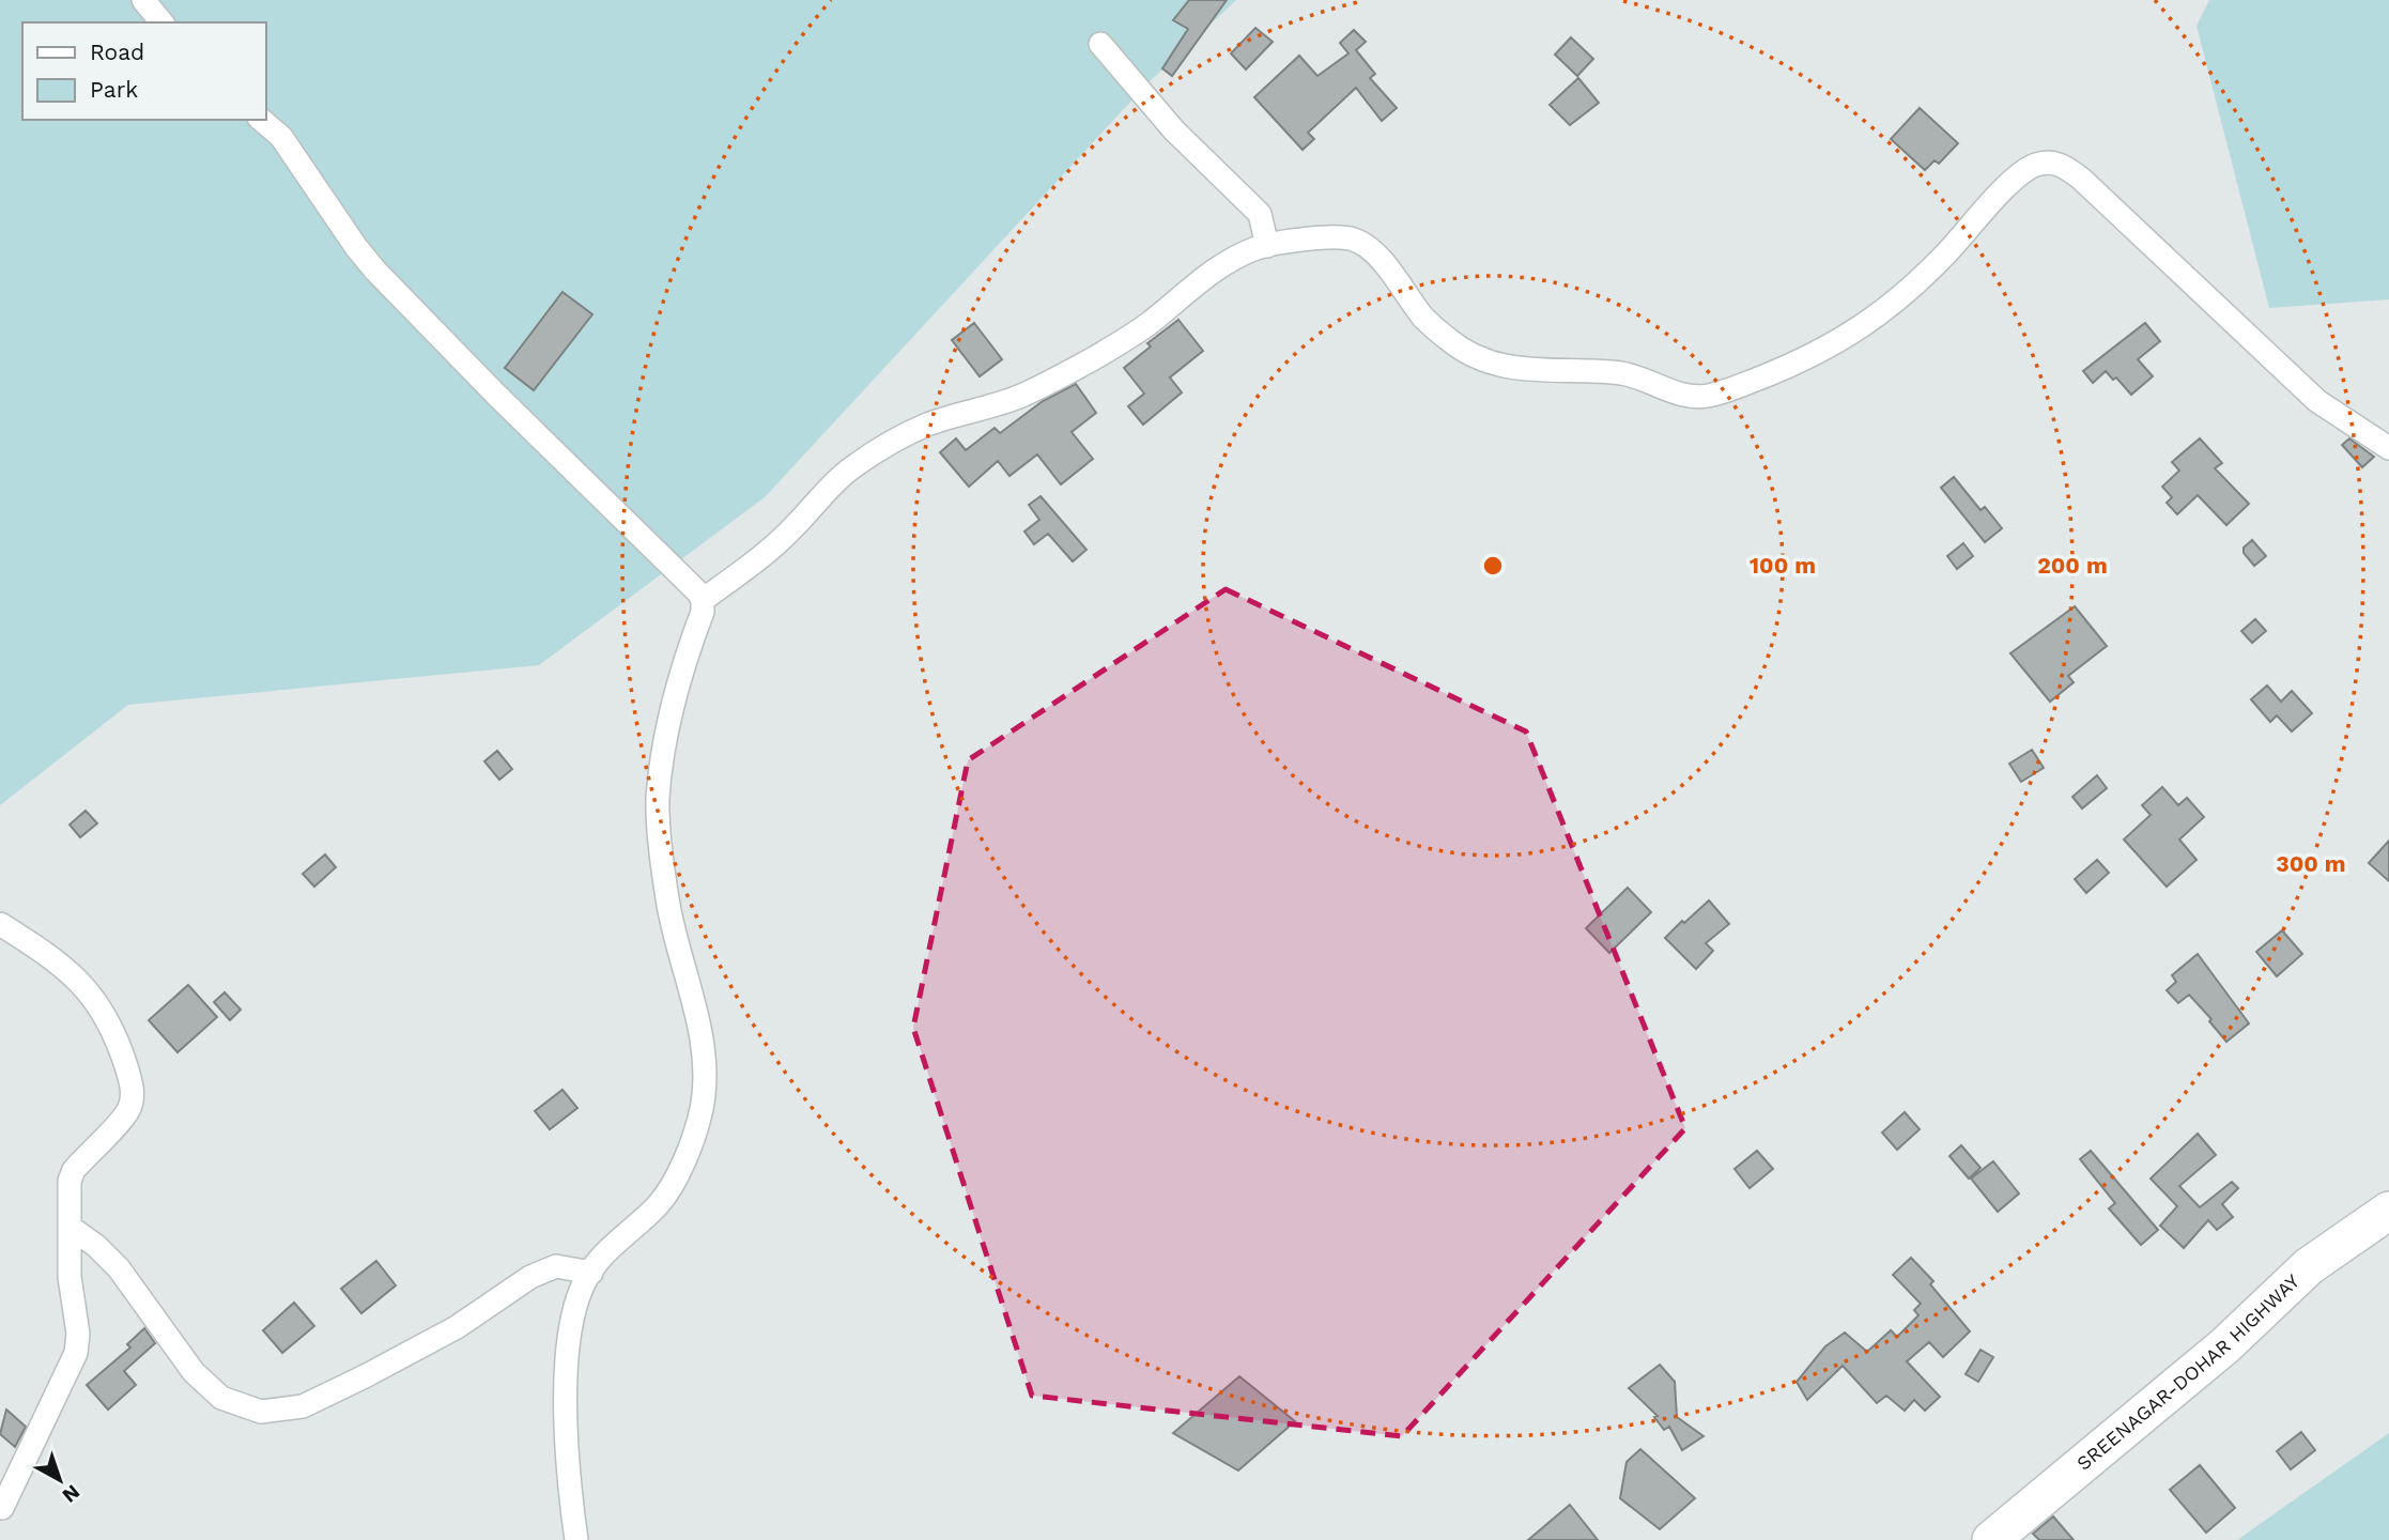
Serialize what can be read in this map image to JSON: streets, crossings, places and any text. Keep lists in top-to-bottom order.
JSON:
{
  "streets": {
    "main road": ["SREENAGAR-DOHAR HIGHWAY"]
  },
  "legend": ["Road", "Park"],
  "north": "bottom right",
  "rings": ["100 m", "200 m", "300 m"]
}
